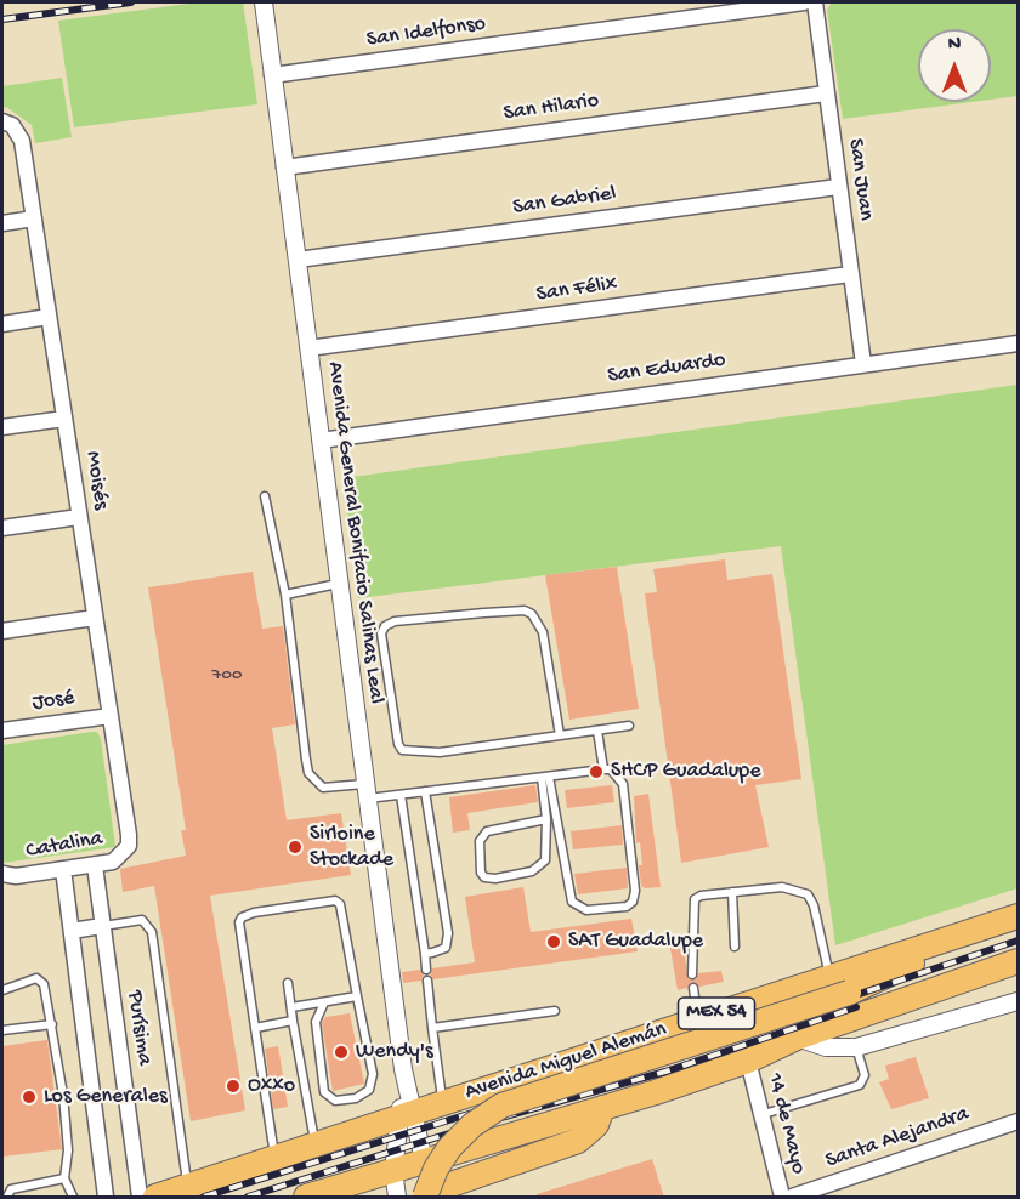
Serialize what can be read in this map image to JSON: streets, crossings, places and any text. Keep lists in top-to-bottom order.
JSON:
{
  "streets": {
    "highway": ["MEX 54", "Avenida Miguel Alemán"],
    "street": [
      "San Idelfonso",
      "San Hilario",
      "San Juan",
      "San Gabriel",
      "San Félix",
      "San Eduardo",
      "Moisés",
      "Avenida General Bonifacio Salinas Leal",
      "José",
      "Catalina",
      "Purísima",
      "14 de Mayo",
      "Santa Alejandra"
    ]
  },
  "crossings": [
    ["San Idelfonso", "Avenida General Bonifacio Salinas Leal"],
    ["San Hilario", "San Juan"],
    ["San Hilario", "Avenida General Bonifacio Salinas Leal"],
    ["San Juan", "San Gabriel"],
    ["San Juan", "San Félix"],
    ["San Juan", "San Eduardo"],
    ["San Gabriel", "Avenida General Bonifacio Salinas Leal"],
    ["San Félix", "Avenida General Bonifacio Salinas Leal"],
    ["San Eduardo", "Avenida General Bonifacio Salinas Leal"],
    ["Moisés", "José"],
    ["Moisés", "Catalina"],
    ["Avenida General Bonifacio Salinas Leal", "MEX 54"],
    ["Avenida General Bonifacio Salinas Leal", "Avenida Miguel Alemán"],
    ["Catalina", "Purísima"],
    ["MEX 54", "14 de Mayo"]
  ],
  "places": [
    "SHCP Guadalupe",
    "Sirloine Stockade",
    "SAT Guadalupe",
    "Wendy's",
    "Oxxo",
    "Los Generales"
  ],
  "house_numbers": ["700"],
  "north": "top"
}
